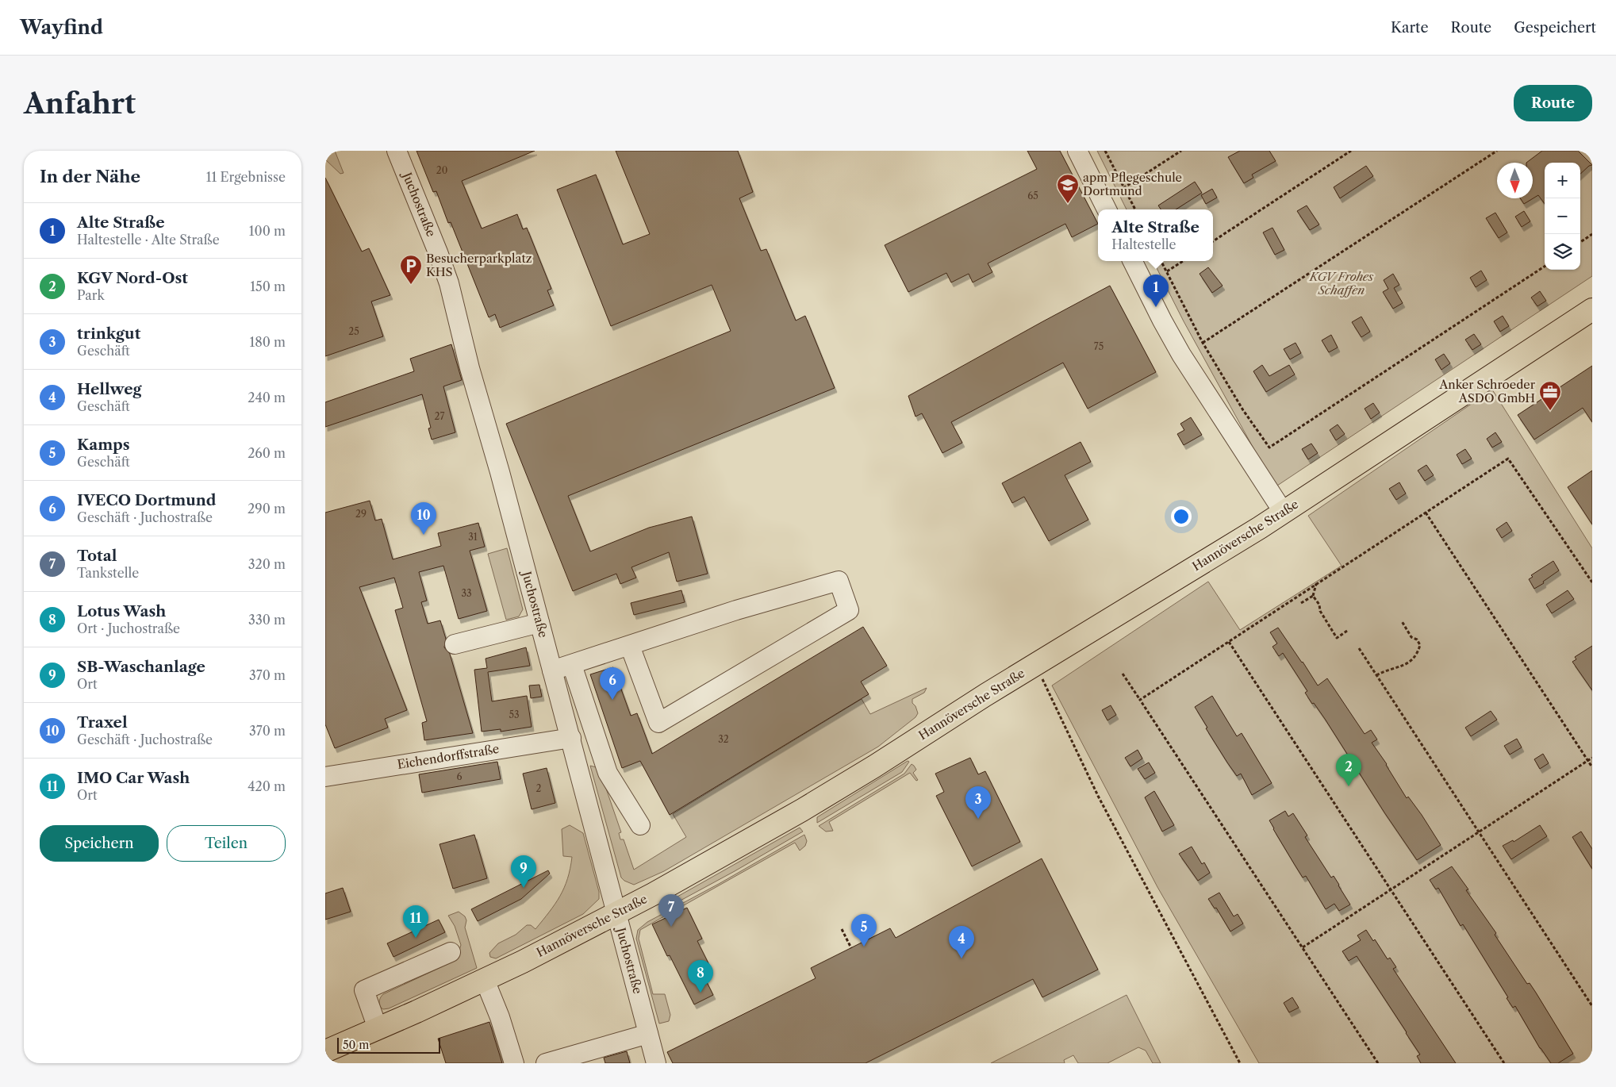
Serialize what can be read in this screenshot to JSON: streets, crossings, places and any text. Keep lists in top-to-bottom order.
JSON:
{
  "streets": {
    "main road": ["Hannöversche Straße"],
    "street": ["Juchostraße", "Eichendorffstraße"]
  },
  "crossings": [
    ["Juchostraße", "Hannöversche Straße"],
    ["Juchostraße", "Eichendorffstraße"]
  ],
  "parks": ["KGV Frohes Schaffen"],
  "places": {
    "school or university": ["apm Pflegeschule Dortmund"],
    "parking": ["Besucherparkplatz KHS"],
    "office": ["Anker Schroeder ASDO GmbH"]
  },
  "house_numbers": [
    "20",
    "65",
    "25",
    "75",
    "27",
    "29",
    "31",
    "33",
    "53",
    "32",
    "6",
    "2"
  ],
  "scale_bar": "50 m",
  "north": "bottom",
  "page": {
    "header": "Wayfind",
    "nav": ["Karte", "Route", "Gespeichert"],
    "buttons": [
      "Route",
      ["Speichern", "Teilen"]
    ],
    "title": "Anfahrt",
    "heading": ["In der Nähe", "11 Ergebnisse"],
    "map_buttons": ["+", "−"],
    "list": [
      {
        "mark": "1",
        "name": "Alte Straße",
        "note": "Haltestelle · Alte Straße",
        "value": "100 m"
      },
      {
        "mark": "2",
        "name": "KGV Nord-Ost",
        "note": "Park",
        "value": "150 m"
      },
      {
        "mark": "3",
        "name": "trinkgut",
        "note": "Geschäft",
        "value": "180 m"
      },
      {
        "mark": "4",
        "name": "Hellweg",
        "note": "Geschäft",
        "value": "240 m"
      },
      {
        "mark": "5",
        "name": "Kamps",
        "note": "Geschäft",
        "value": "260 m"
      },
      {
        "mark": "6",
        "name": "IVECO Dortmund",
        "note": "Geschäft · Juchostraße",
        "value": "290 m"
      },
      {
        "mark": "7",
        "name": "Total",
        "note": "Tankstelle",
        "value": "320 m"
      },
      {
        "mark": "8",
        "name": "Lotus Wash",
        "note": "Ort · Juchostraße",
        "value": "330 m"
      },
      {
        "mark": "9",
        "name": "SB-Waschanlage",
        "note": "Ort",
        "value": "370 m"
      },
      {
        "mark": "10",
        "name": "Traxel",
        "note": "Geschäft · Juchostraße",
        "value": "370 m"
      },
      {
        "mark": "11",
        "name": "IMO Car Wash",
        "note": "Ort",
        "value": "420 m"
      }
    ],
    "popup": ["Alte Straße", "Haltestelle"],
    "pins": [
      "1",
      "10",
      "6",
      "2",
      "3",
      "9",
      "7",
      "11",
      "5",
      "4",
      "8"
    ],
    "scale": "50 m"
  }
}
